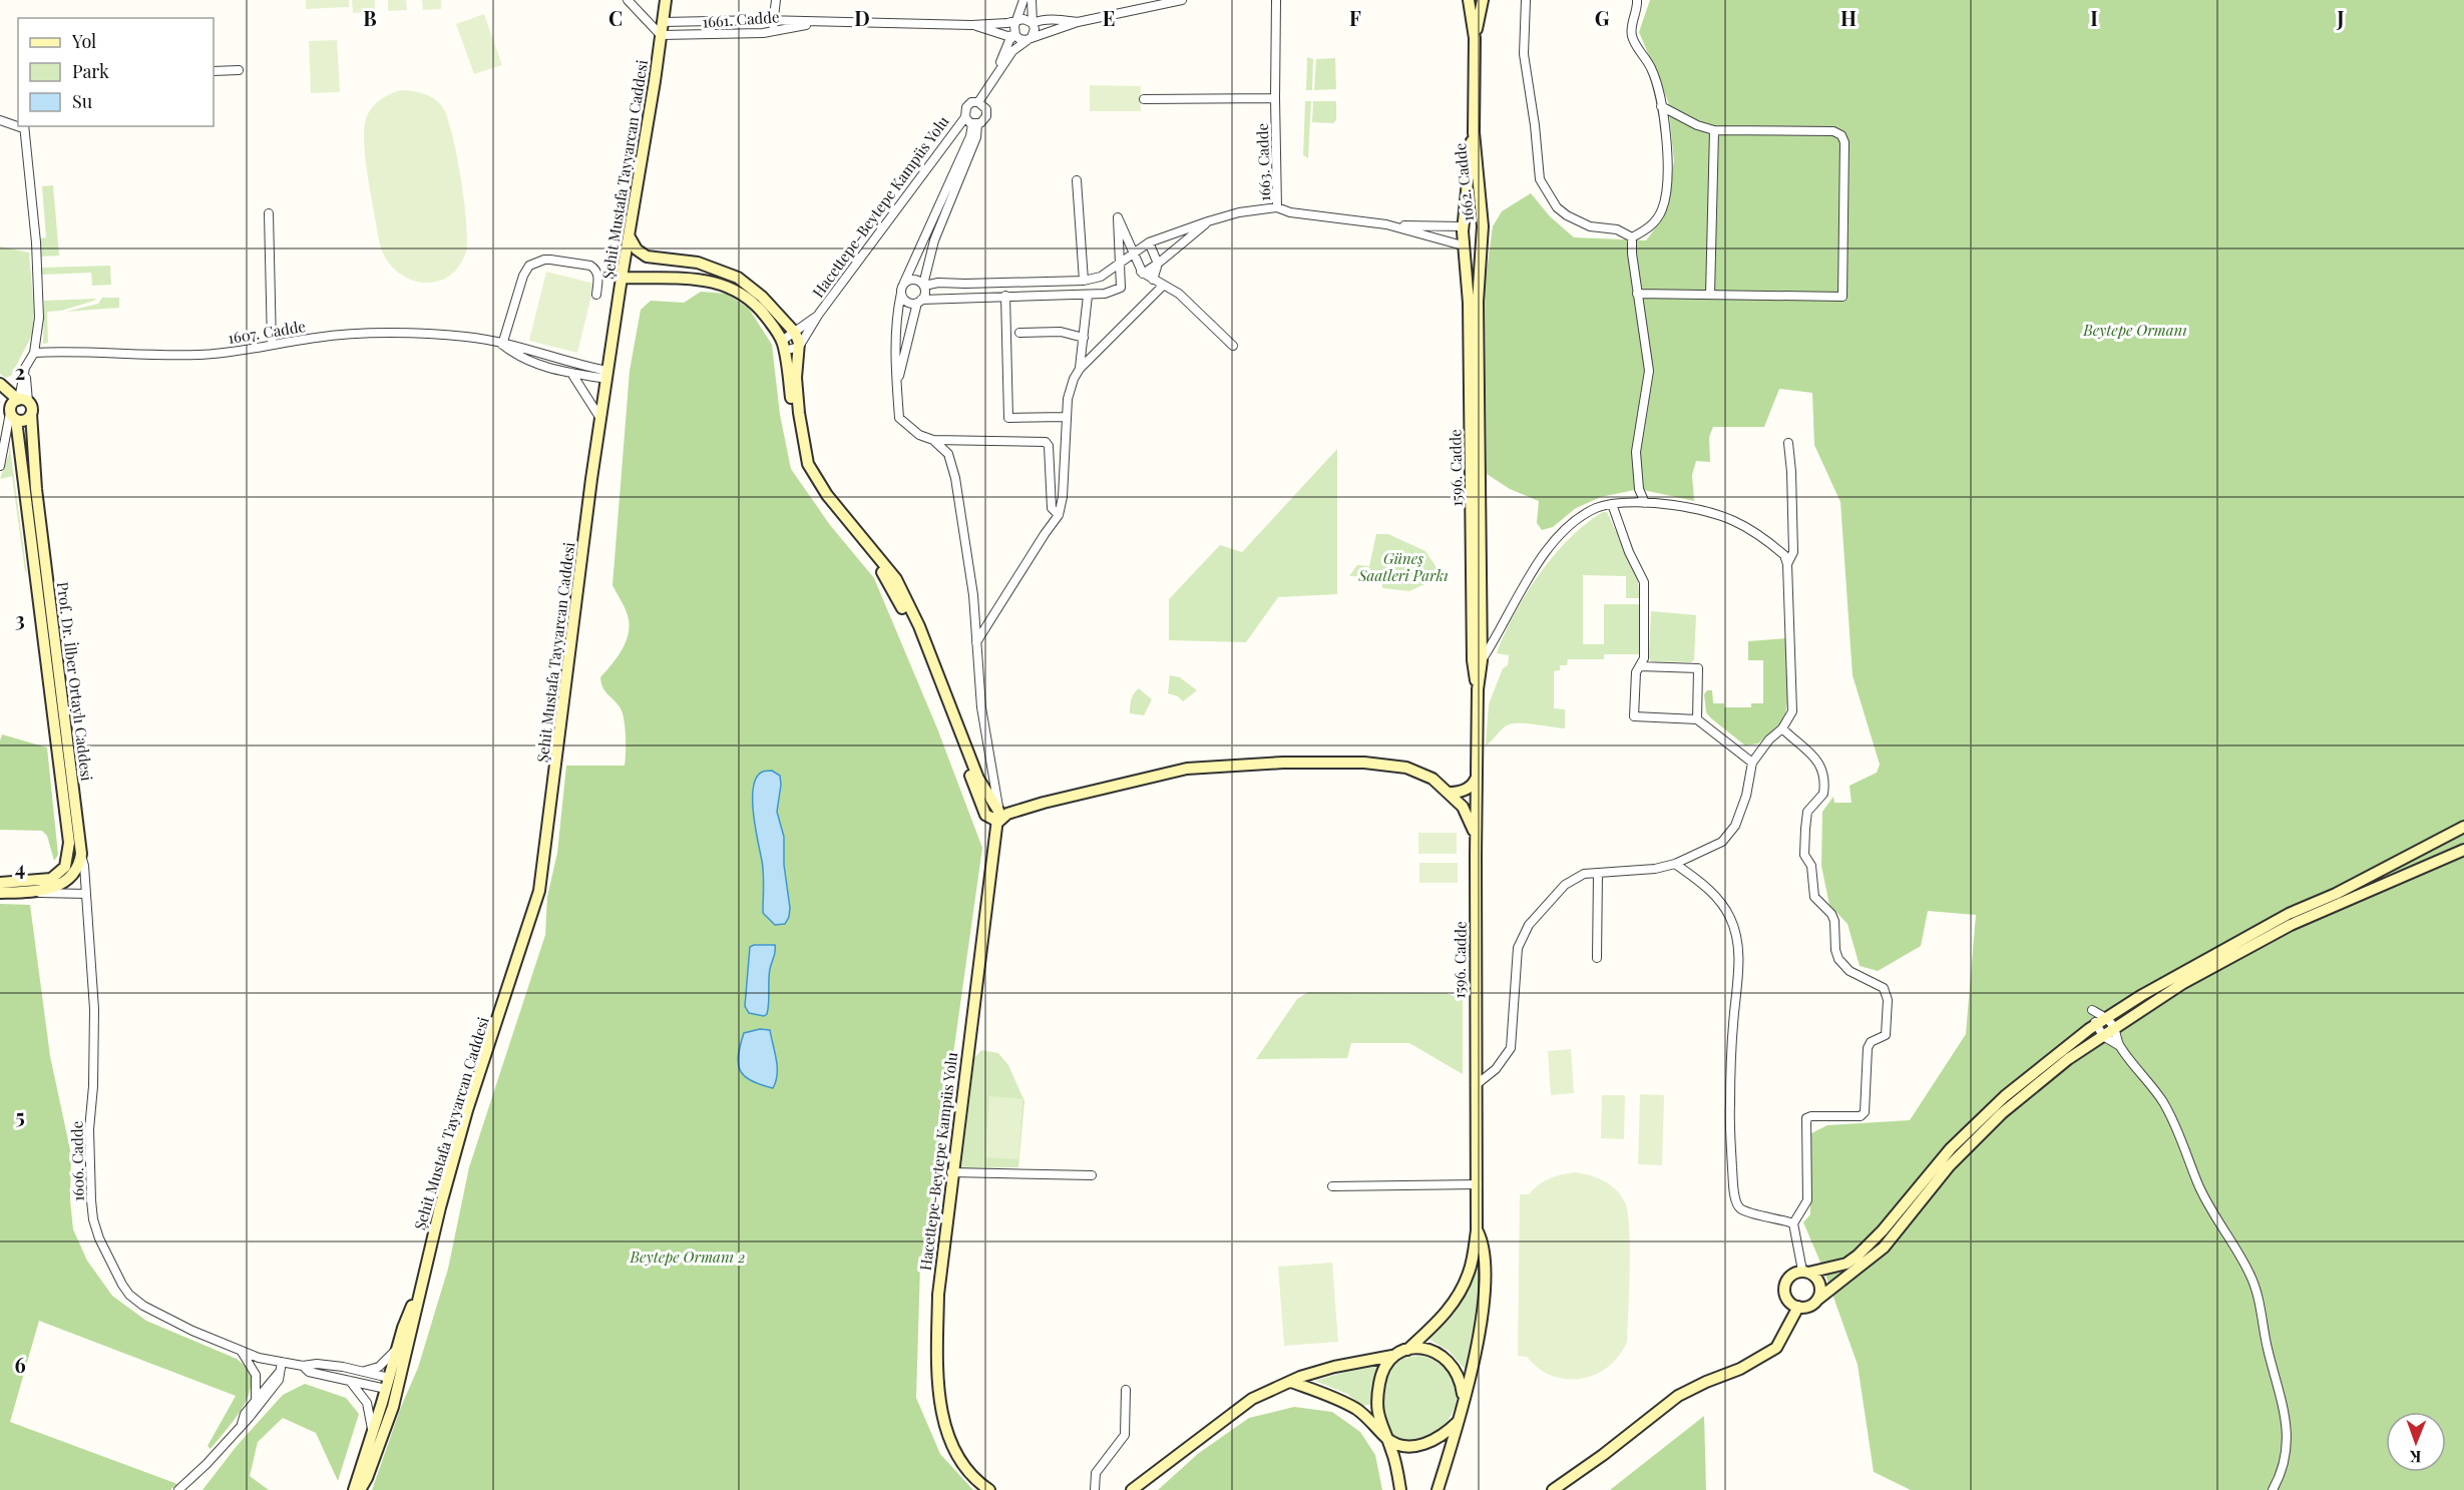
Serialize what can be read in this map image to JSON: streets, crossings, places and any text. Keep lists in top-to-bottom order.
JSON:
{
  "streets": {
    "street": [
      "1661. Cadde",
      "1663. Cadde",
      "Şehit Mustafa Tayyarcan Caddesi",
      "1662. Cadde",
      "Hacettepe-Beytepe Kampüs Yolu",
      "1607. Cadde",
      "1596. Cadde",
      "Prof. Dr. İlber Ortaylı Caddesi",
      "1606. Cadde"
    ]
  },
  "crossings": [
    ["1661. Cadde", "Şehit Mustafa Tayyarcan Caddesi"],
    ["1663. Cadde", "1662. Cadde"],
    ["1663. Cadde", "1596. Cadde"],
    ["Şehit Mustafa Tayyarcan Caddesi", "1607. Cadde"],
    ["1662. Cadde", "1596. Cadde"],
    ["Prof. Dr. İlber Ortaylı Caddesi", "1606. Cadde"]
  ],
  "parks": ["Beytepe Ormanı", "Güneş Saatleri Parkı", "Beytepe Ormanı 2"],
  "legend": ["Yol", "Park", "Su"],
  "north": "bottom",
  "grid": {
    "columns": [
      "B",
      "C",
      "D",
      "E",
      "F",
      "G",
      "H",
      "I",
      "J"
    ],
    "rows": [
      "2",
      "3",
      "4",
      "5",
      "6"
    ]
  }
}
